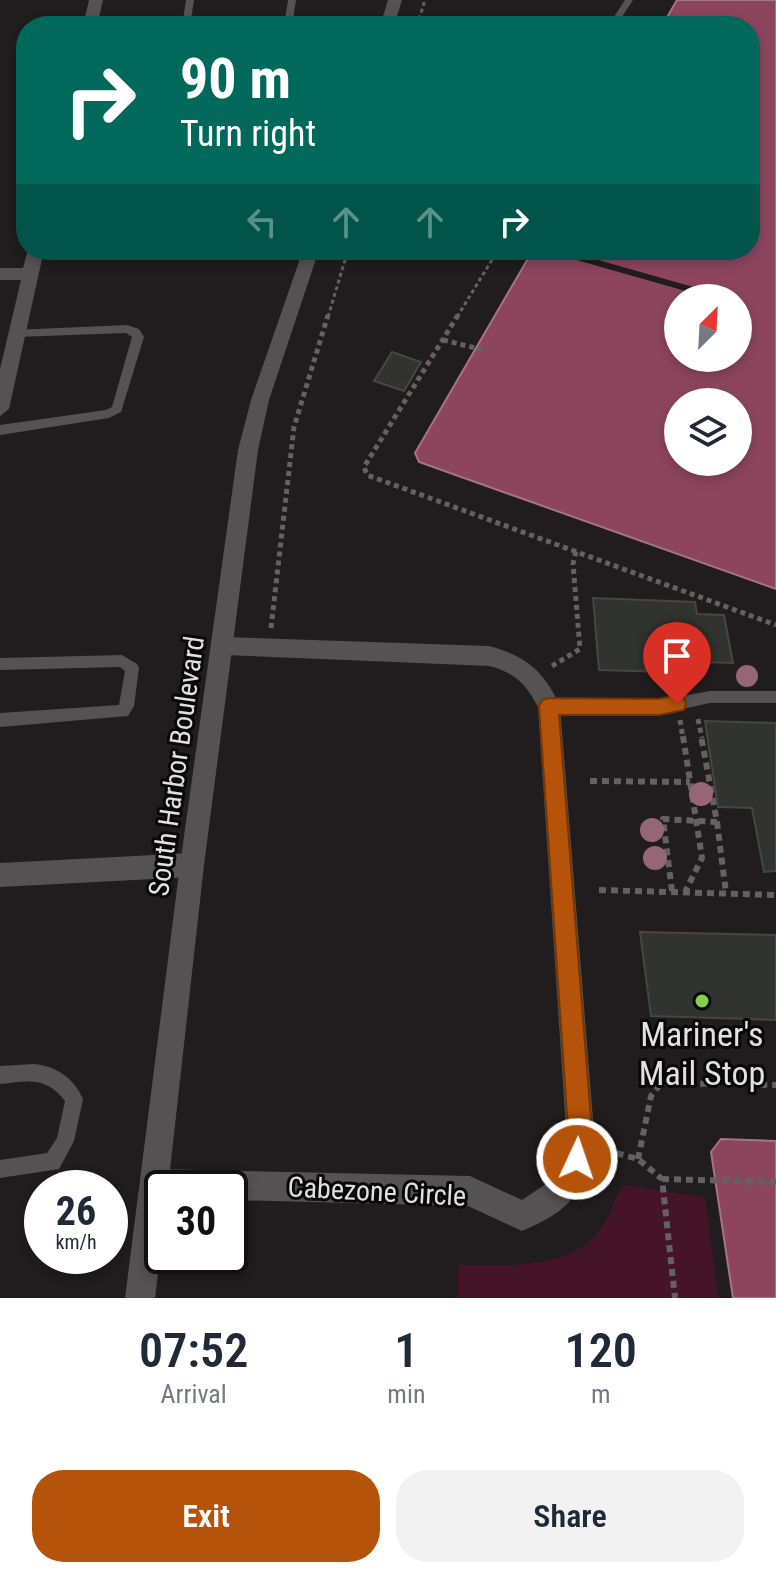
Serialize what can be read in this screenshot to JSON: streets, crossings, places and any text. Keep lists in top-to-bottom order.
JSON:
{
  "streets": {
    "street": ["South Harbor Boulevard", "Cabezone Circle"]
  },
  "places": ["Mariner's Mail Stop"],
  "north": "top right",
  "page": {
    "turn": ["90 m", "Turn right"],
    "speed": "26 km/h",
    "limit": "30",
    "eta": [
      "07:52",
      "Arrival",
      "1",
      "min",
      "120",
      "m"
    ],
    "buttons": ["Exit", "Share"]
  }
}
